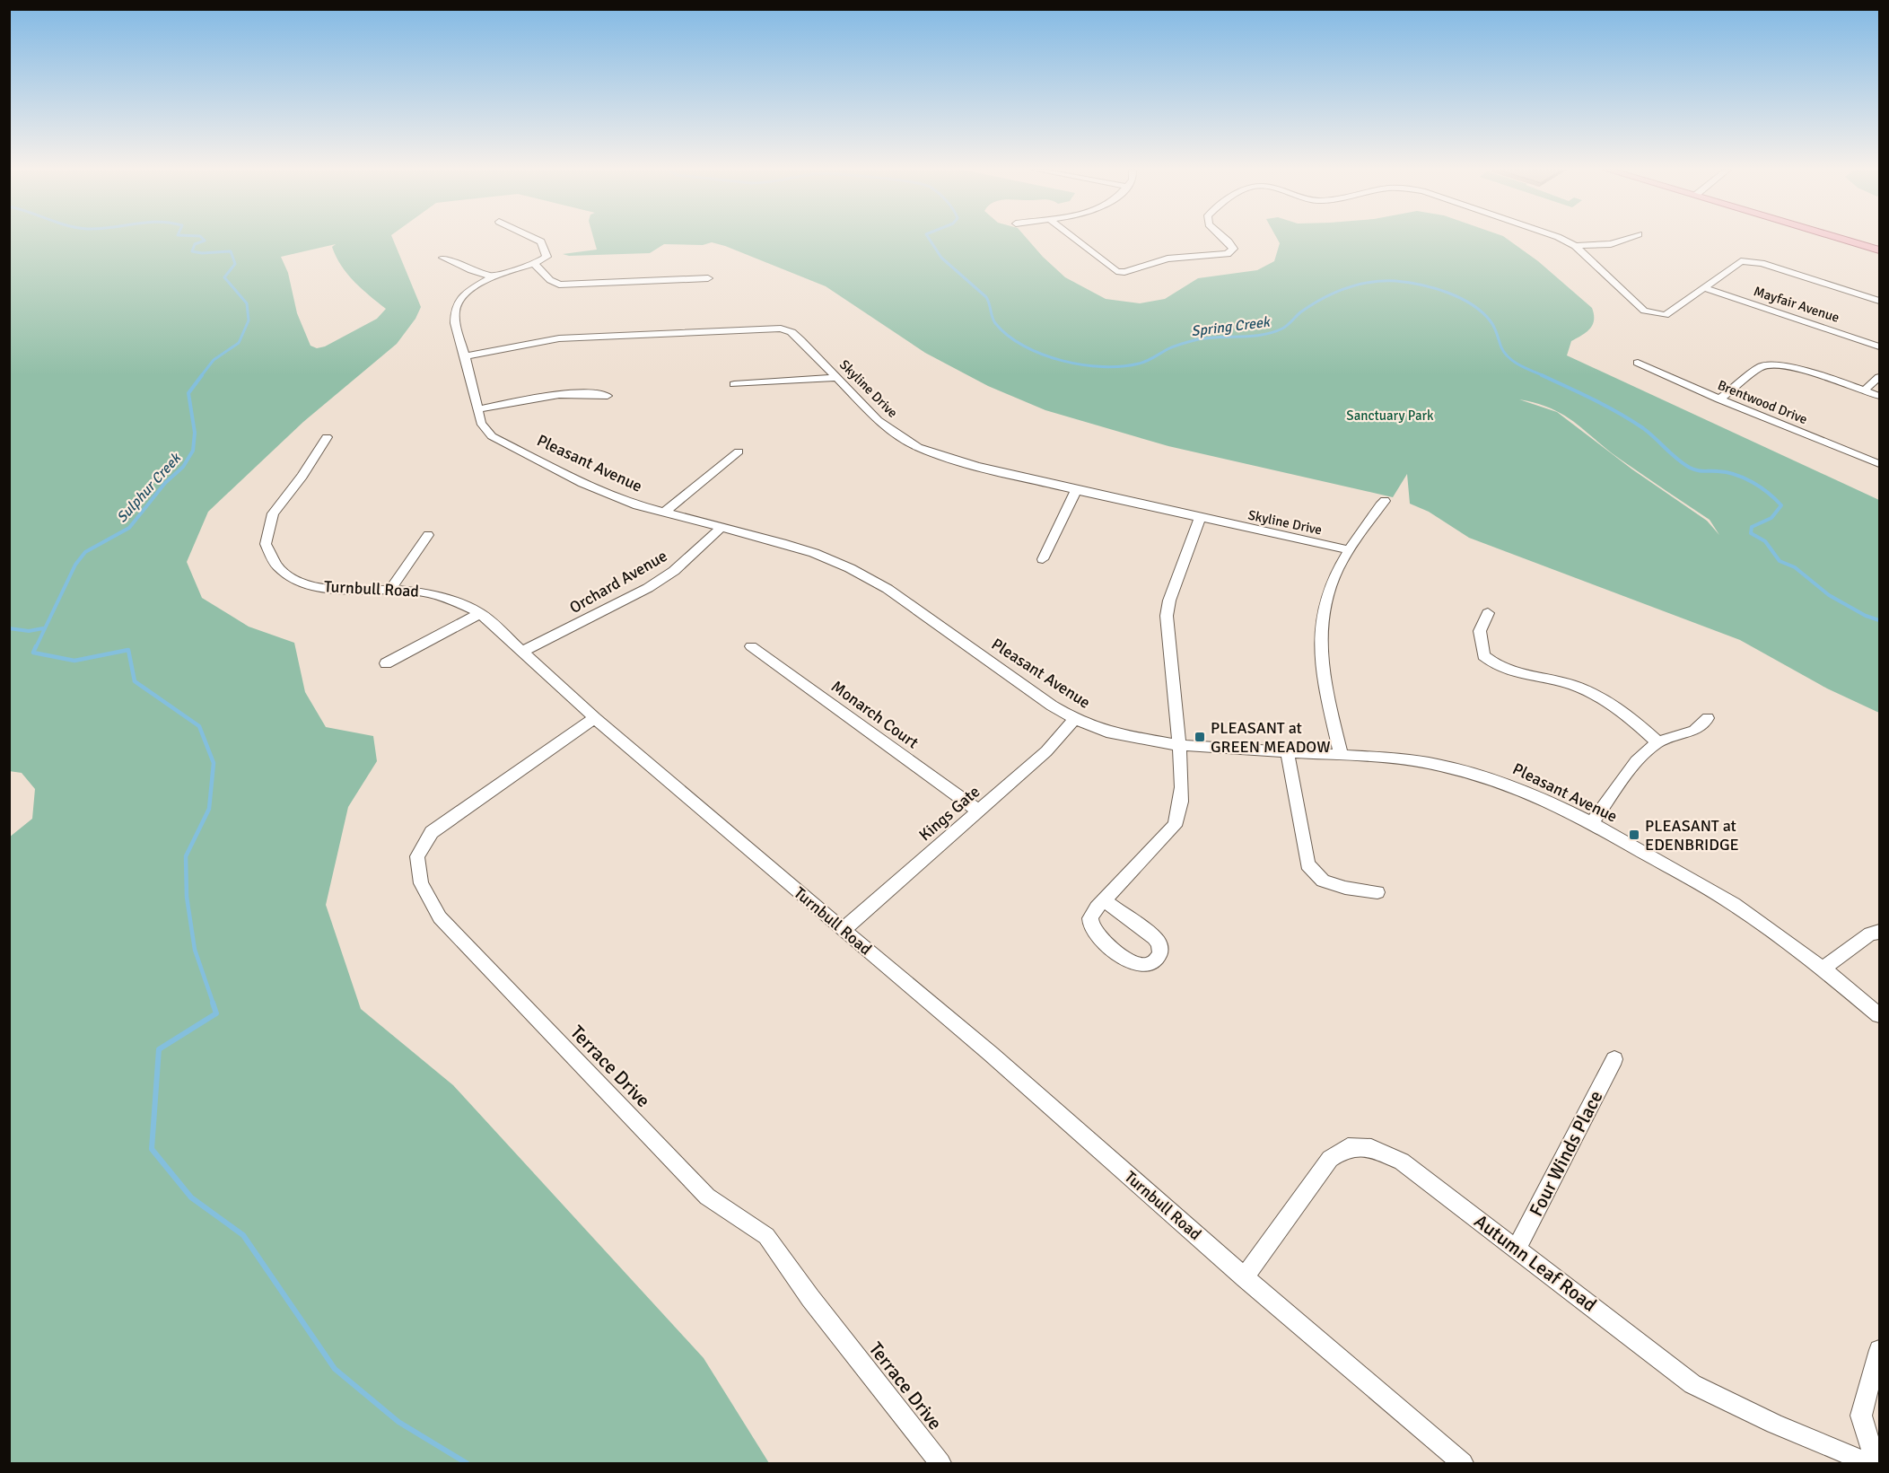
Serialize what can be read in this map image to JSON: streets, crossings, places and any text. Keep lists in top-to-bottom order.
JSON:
{
  "streets": {
    "street": [
      "Mayfair Avenue",
      "Skyline Drive",
      "Brentwood Drive",
      "Pleasant Avenue",
      "Orchard Avenue",
      "Turnbull Road",
      "Monarch Court",
      "Kings Gate",
      "Terrace Drive",
      "Four Winds Place",
      "Autumn Leaf Road"
    ]
  },
  "crossings": [
    ["Skyline Drive", "Pleasant Avenue"],
    ["Pleasant Avenue", "Orchard Avenue"],
    ["Pleasant Avenue", "Kings Gate"],
    ["Orchard Avenue", "Turnbull Road"],
    ["Turnbull Road", "Kings Gate"],
    ["Turnbull Road", "Terrace Drive"],
    ["Turnbull Road", "Autumn Leaf Road"],
    ["Monarch Court", "Kings Gate"],
    ["Four Winds Place", "Autumn Leaf Road"]
  ],
  "water": ["Spring Creek", "Sulphur Creek"],
  "parks": ["Sanctuary Park"],
  "places": {
    "transit": ["PLEASANT at GREEN MEADOW", "PLEASANT at EDENBRIDGE"]
  }
}
